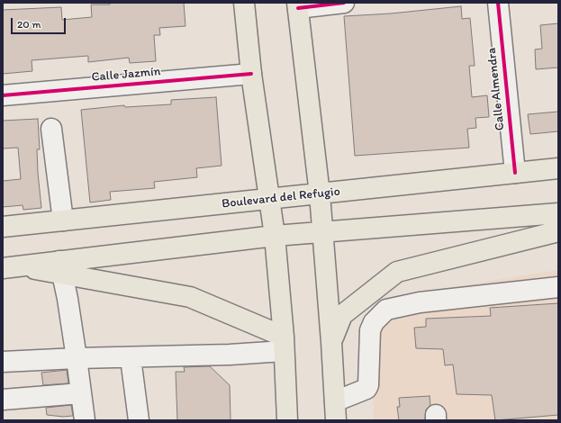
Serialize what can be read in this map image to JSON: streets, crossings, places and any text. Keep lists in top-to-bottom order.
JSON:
{
  "streets": {
    "main road": ["Boulevard del Refugio"],
    "street": ["Calle Jazmín", "Calle Almendra"]
  },
  "crossings": [
    ["Calle Almendra", "Boulevard del Refugio"]
  ],
  "scale_bar": "20 m"
}
